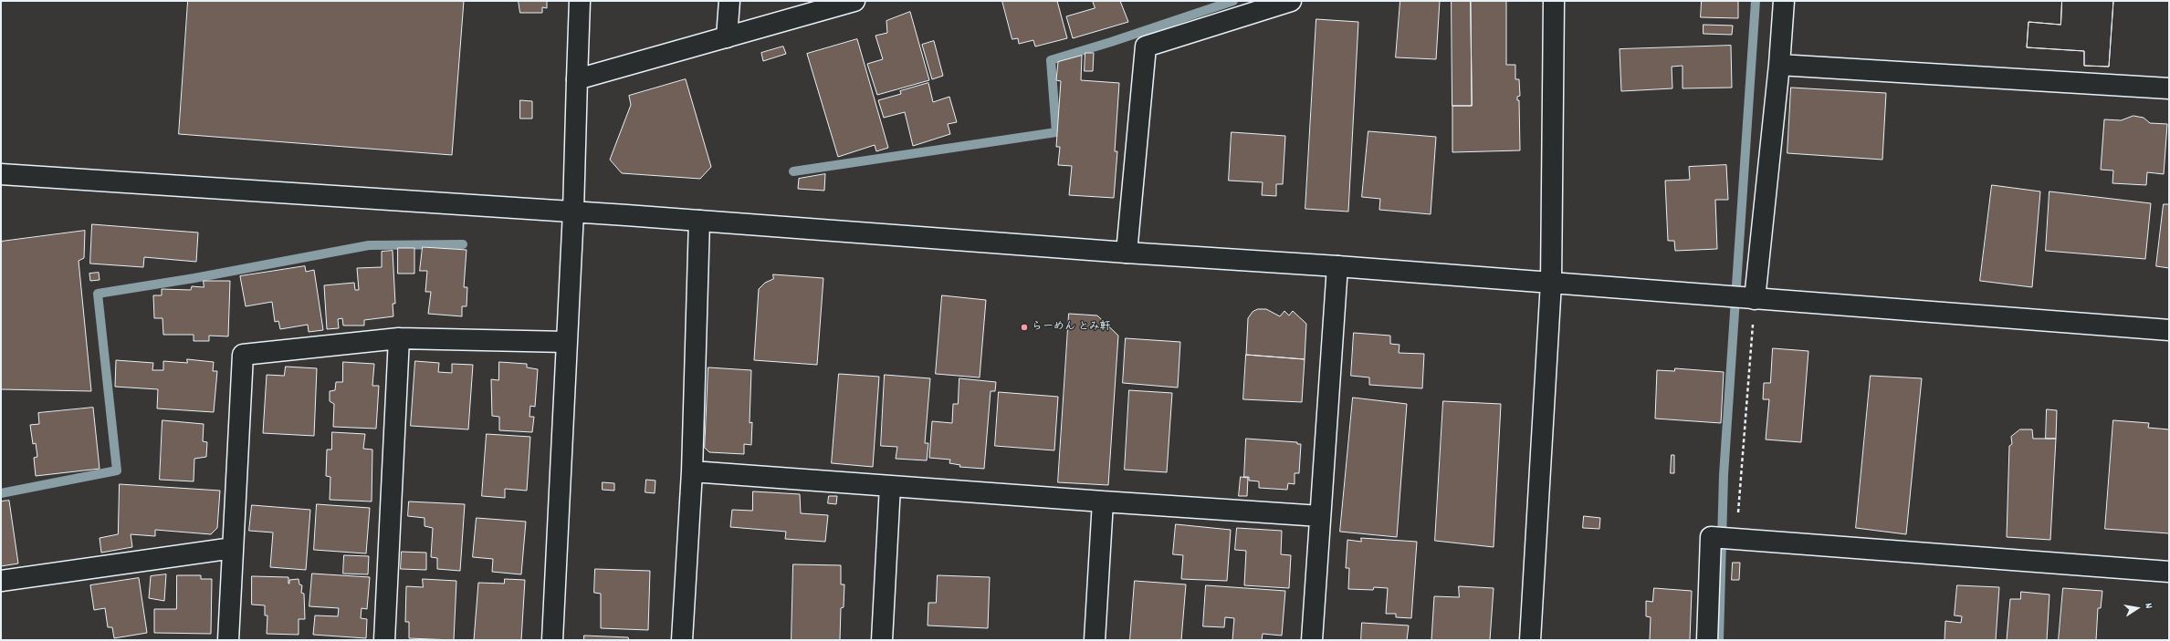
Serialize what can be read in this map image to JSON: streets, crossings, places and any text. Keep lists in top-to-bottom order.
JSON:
{
  "places": ["らーめん とみ軒"],
  "north": "right"
}
